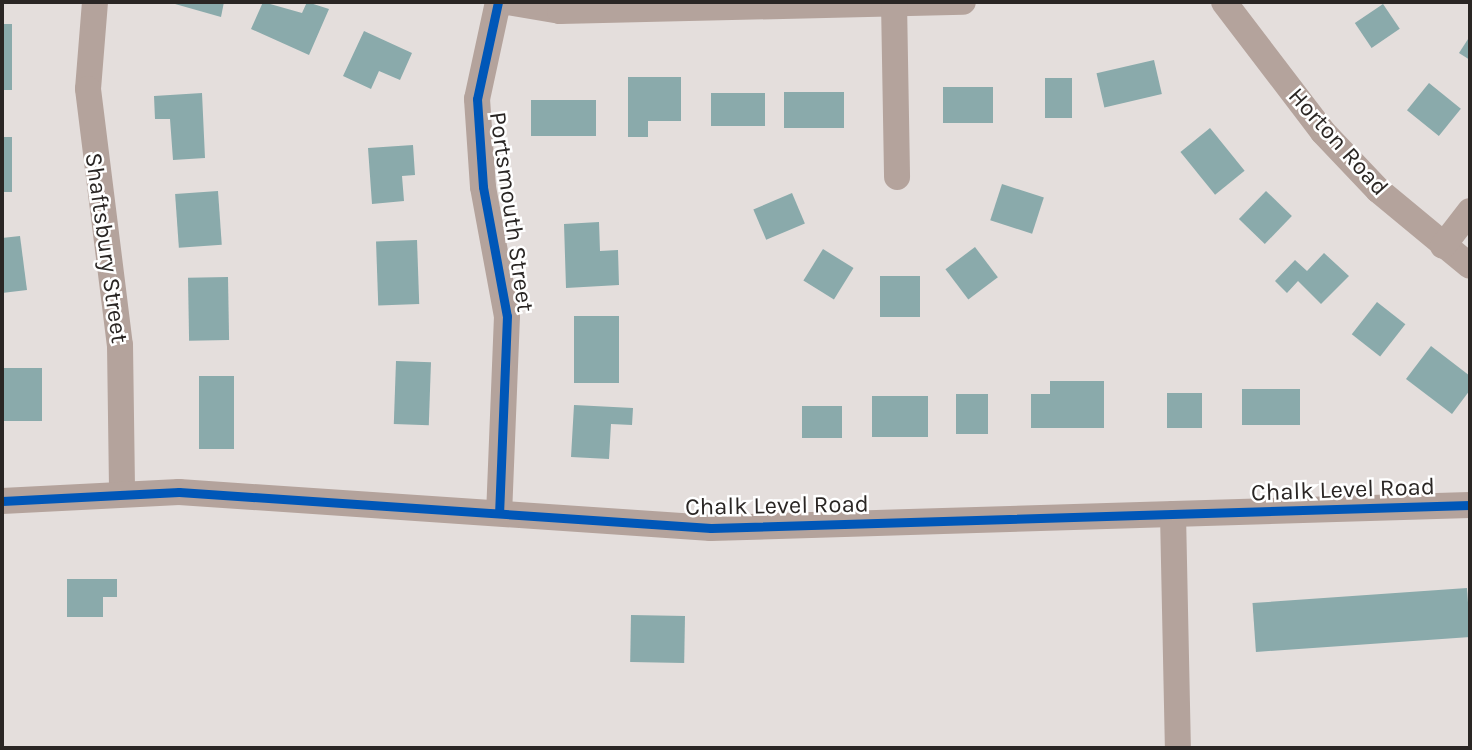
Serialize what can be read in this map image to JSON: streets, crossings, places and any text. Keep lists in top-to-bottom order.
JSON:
{
  "streets": {
    "street": [
      "Horton Road",
      "Portsmouth Street",
      "Shaftsbury Street",
      "Chalk Level Road"
    ]
  },
  "crossings": [
    ["Portsmouth Street", "Chalk Level Road"],
    ["Shaftsbury Street", "Chalk Level Road"]
  ]
}
